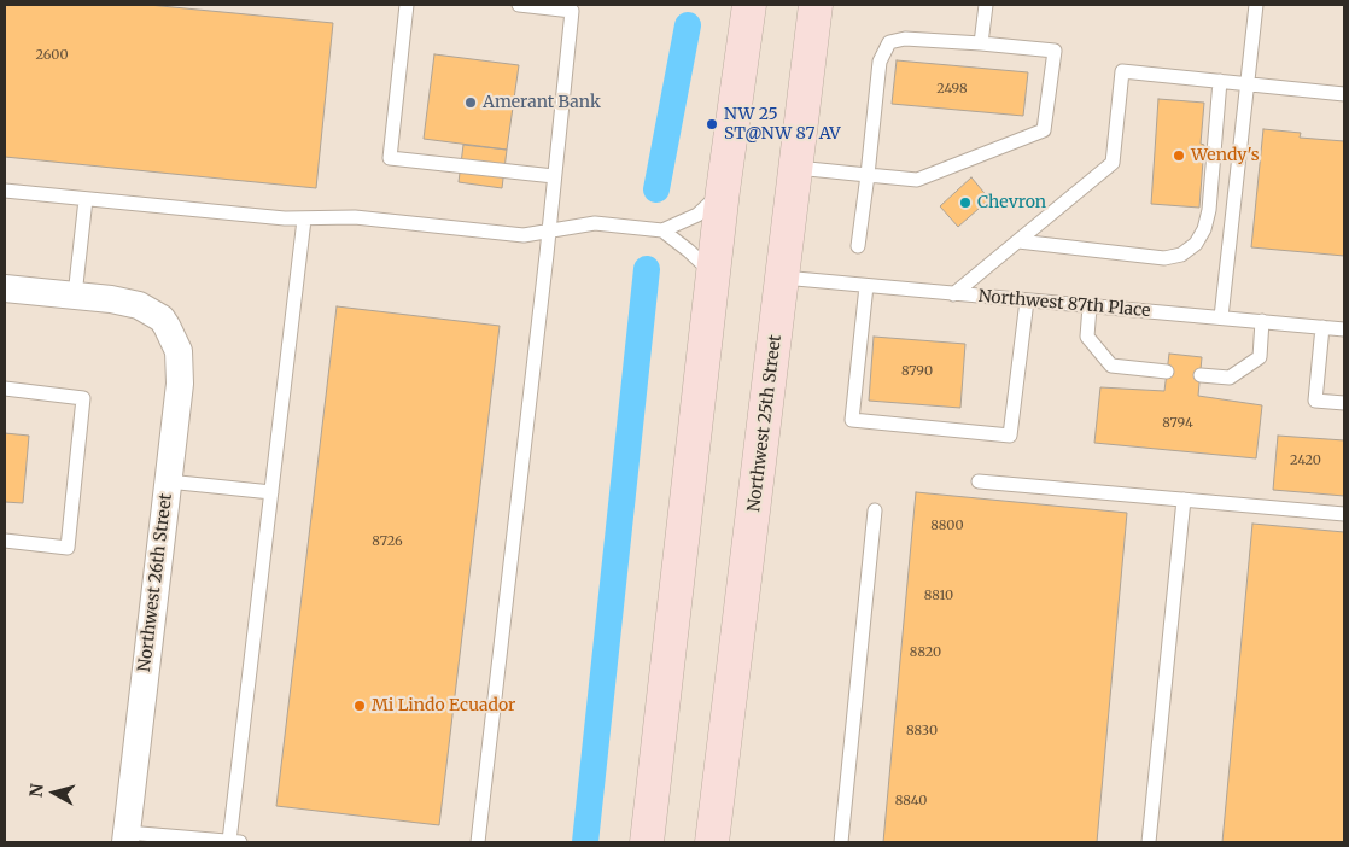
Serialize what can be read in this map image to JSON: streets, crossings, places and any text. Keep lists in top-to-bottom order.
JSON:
{
  "streets": {
    "main road": ["Northwest 25th Street"],
    "street": ["Northwest 26th Street"],
    "lane": ["Northwest 87th Place"]
  },
  "crossings": [
    ["Northwest 87th Place", "Northwest 25th Street"]
  ],
  "places": [
    "Amerant Bank",
    "NW 25 ST@NW 87 AV",
    "Wendy's",
    "Chevron",
    "Mi Lindo Ecuador"
  ],
  "house_numbers": [
    "2600",
    "2498",
    "8790",
    "8794",
    "2420",
    "8800",
    "8726",
    "8810",
    "8820",
    "8830",
    "8840"
  ],
  "north": "left"
}
